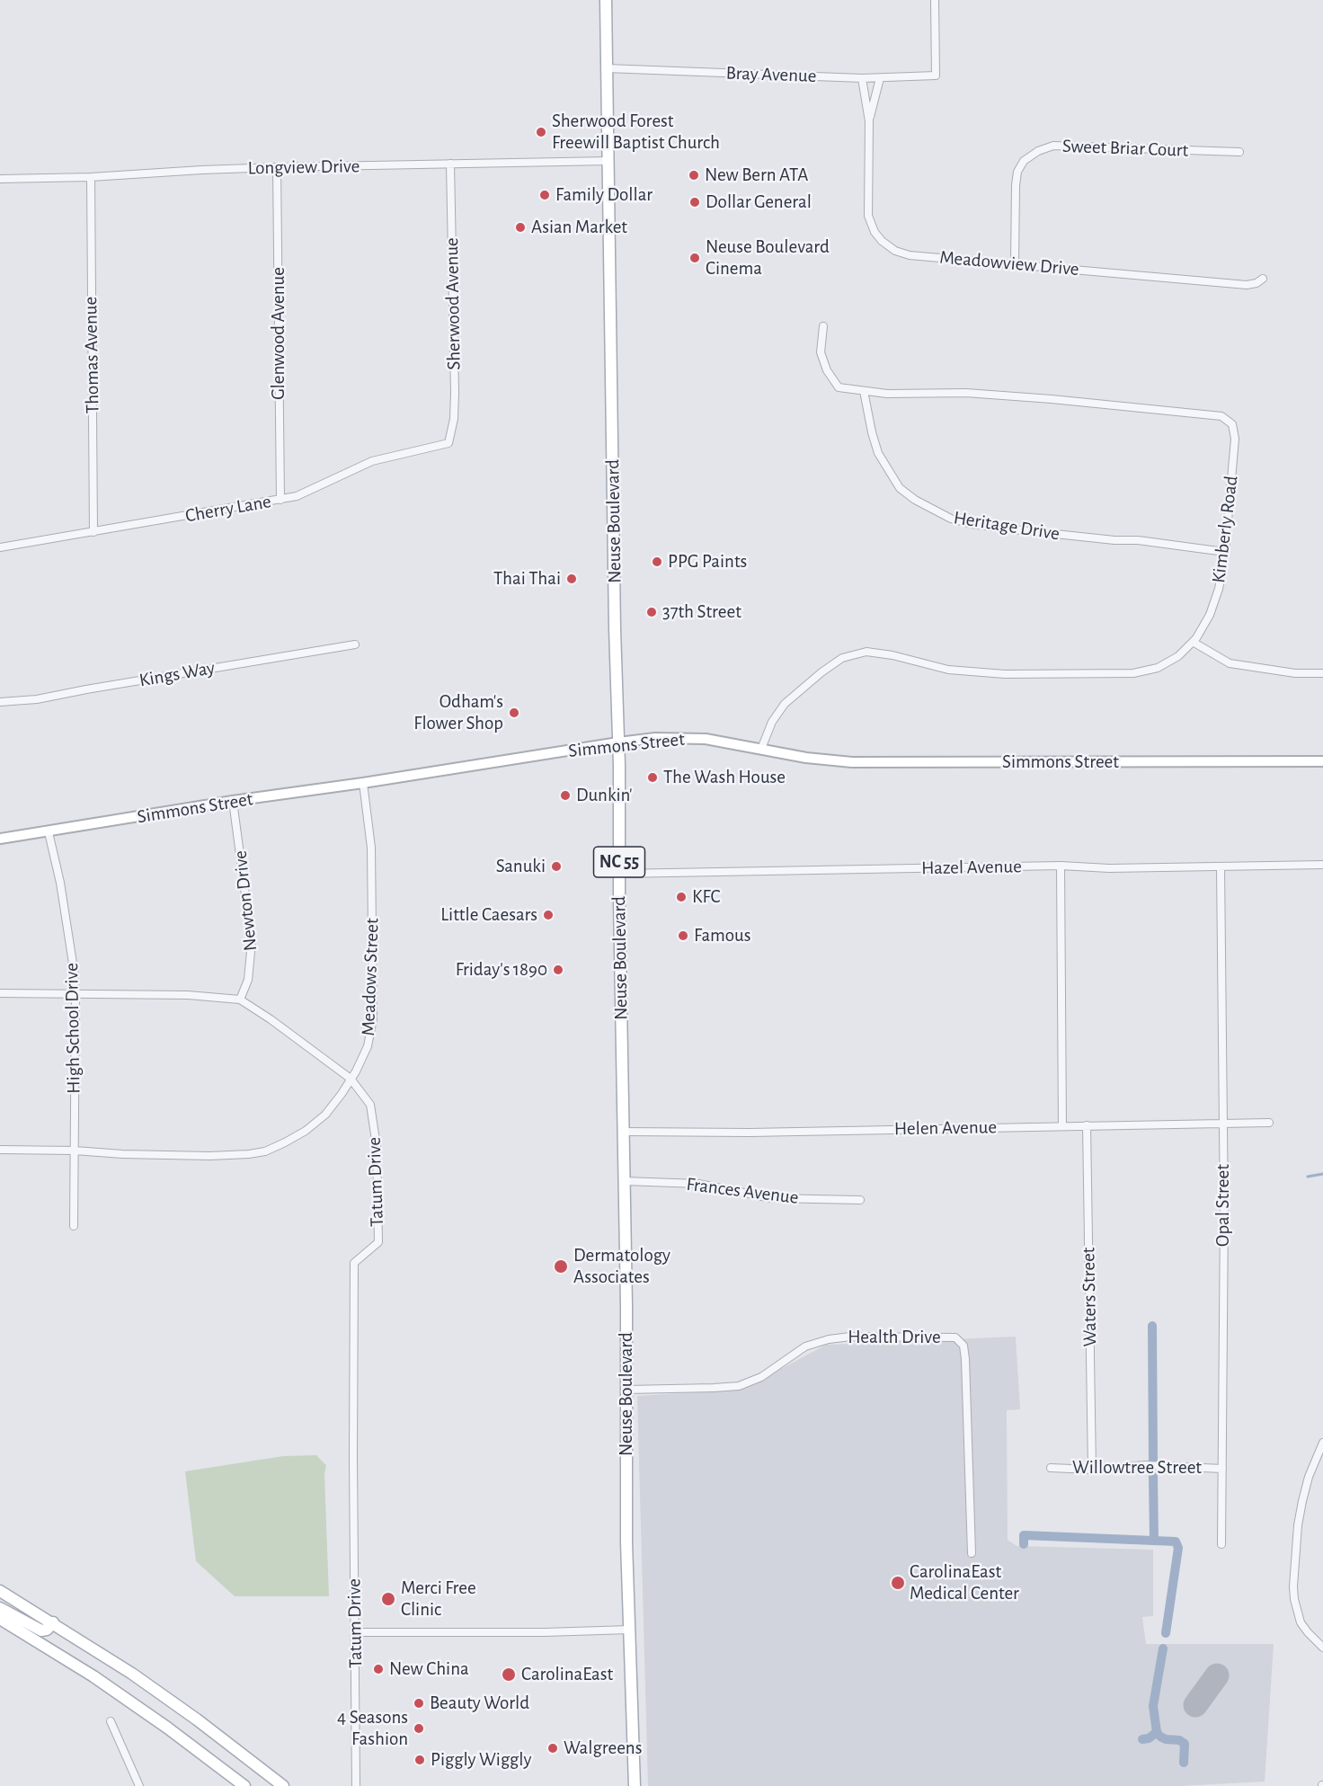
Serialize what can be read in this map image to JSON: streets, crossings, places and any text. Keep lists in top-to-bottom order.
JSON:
{
  "streets": {
    "main road": ["Neuse Boulevard", "NC 55"],
    "street": [
      "Bray Avenue",
      "Sweet Briar Court",
      "Longview Drive",
      "Meadowview Drive",
      "Sherwood Avenue",
      "Glenwood Avenue",
      "Thomas Avenue",
      "Cherry Lane",
      "Heritage Drive",
      "Kimberly Road",
      "Kings Way",
      "Simmons Street",
      "Hazel Avenue",
      "Newton Drive",
      "Meadows Street",
      "High School Drive",
      "Helen Avenue",
      "Tatum Drive",
      "Frances Avenue",
      "Opal Street",
      "Waters Street",
      "Health Drive",
      "Willowtree Street"
    ]
  },
  "crossings": [
    ["Bray Avenue", "Meadowview Drive"],
    ["Bray Avenue", "Neuse Boulevard"],
    ["Sweet Briar Court", "Meadowview Drive"],
    ["Longview Drive", "Sherwood Avenue"],
    ["Longview Drive", "Glenwood Avenue"],
    ["Longview Drive", "Thomas Avenue"],
    ["Longview Drive", "Neuse Boulevard"],
    ["Sherwood Avenue", "Cherry Lane"],
    ["Glenwood Avenue", "Cherry Lane"],
    ["Thomas Avenue", "Cherry Lane"],
    ["Neuse Boulevard", "Simmons Street"],
    ["Neuse Boulevard", "Hazel Avenue"],
    ["Neuse Boulevard", "Helen Avenue"],
    ["Neuse Boulevard", "Frances Avenue"],
    ["Neuse Boulevard", "Health Drive"],
    ["Heritage Drive", "Kimberly Road"],
    ["Kimberly Road", "Simmons Street"],
    ["Simmons Street", "Newton Drive"],
    ["Simmons Street", "Meadows Street"],
    ["Simmons Street", "High School Drive"],
    ["Hazel Avenue", "Opal Street"],
    ["Newton Drive", "Tatum Drive"],
    ["Meadows Street", "High School Drive"],
    ["Meadows Street", "Tatum Drive"],
    ["High School Drive", "Tatum Drive"],
    ["Helen Avenue", "Opal Street"],
    ["Helen Avenue", "Waters Street"],
    ["Opal Street", "Willowtree Street"],
    ["Waters Street", "Willowtree Street"]
  ],
  "places": [
    "Sherwood Forest Freewill Baptist Church",
    "New Bern ATA",
    "Family Dollar",
    "Dollar General",
    "Asian Market",
    "Neuse Boulevard Cinema",
    "PPG Paints",
    "Thai Thai",
    "37th Street",
    "Odham's Flower Shop",
    "The Wash House",
    "Dunkin'",
    "Sanuki",
    "KFC",
    "Little Caesars",
    "Famous",
    "Friday's 1890",
    "Dermatology Associates",
    "CarolinaEast Medical Center",
    "Merci Free Clinic",
    "New China",
    "CarolinaEast",
    "Beauty World",
    "4 Seasons Fashion",
    "Walgreens",
    "Piggly Wiggly"
  ]
}
